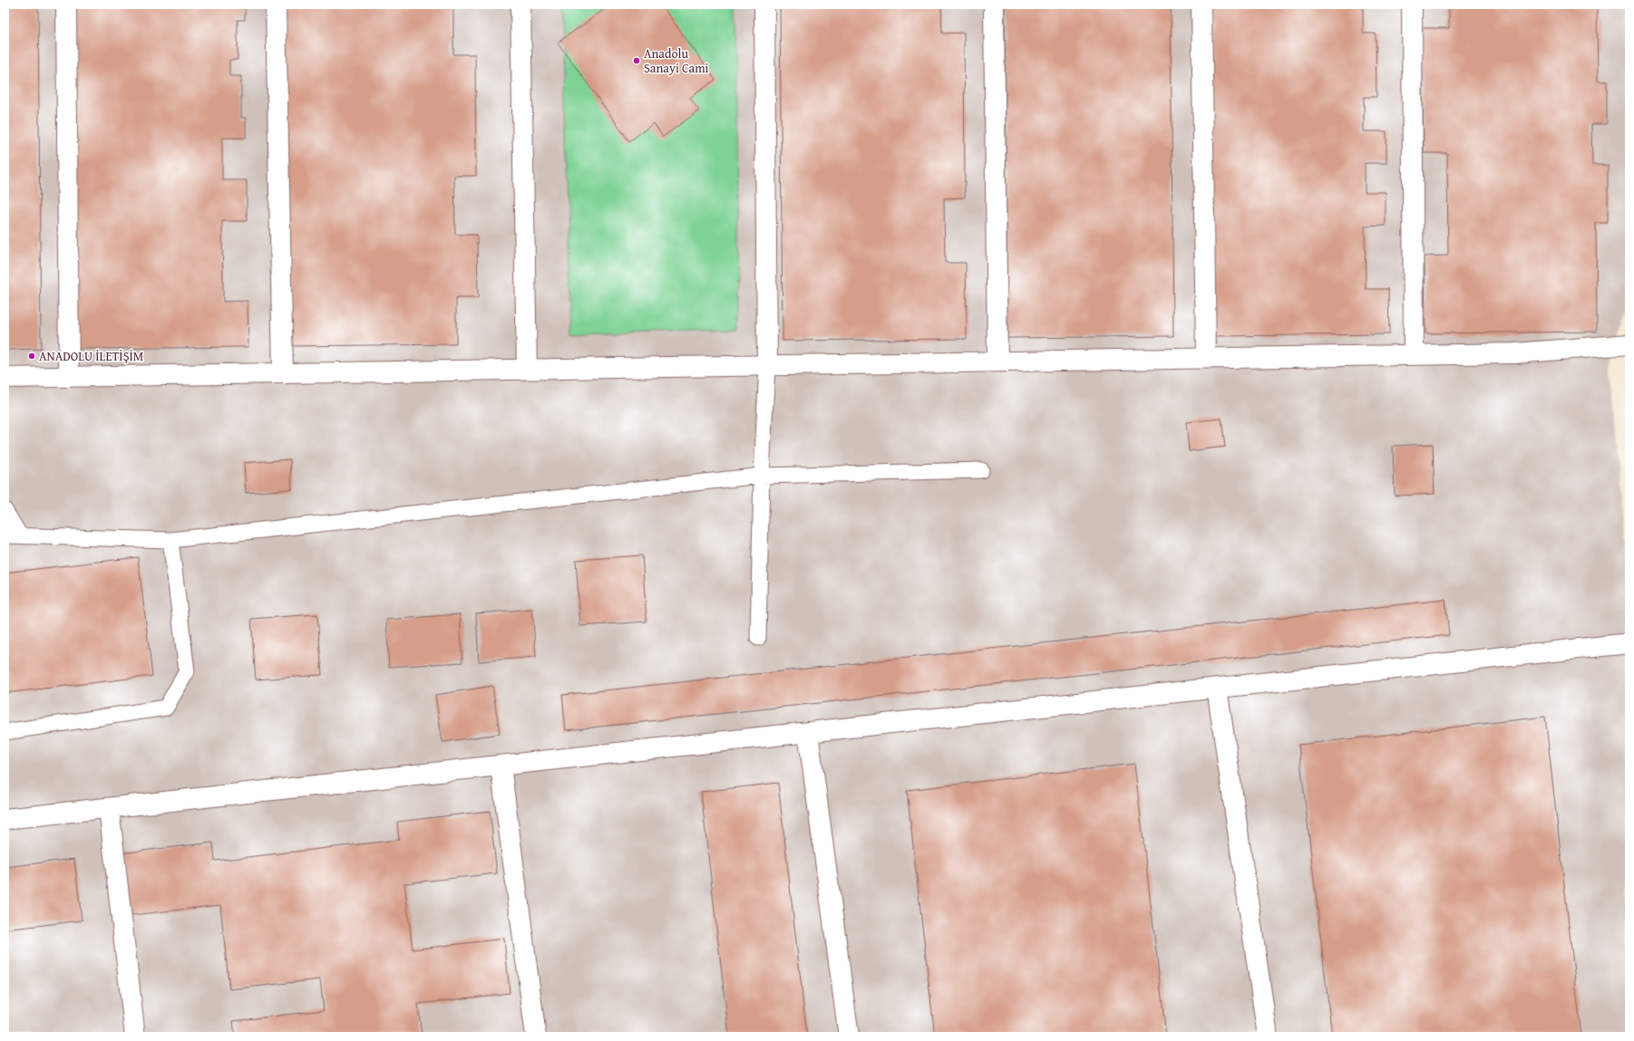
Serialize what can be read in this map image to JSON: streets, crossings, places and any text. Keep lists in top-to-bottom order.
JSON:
{
  "places": ["Anadolu Sanayi Cami", "ANADOLU İLETİŞİM"]
}
